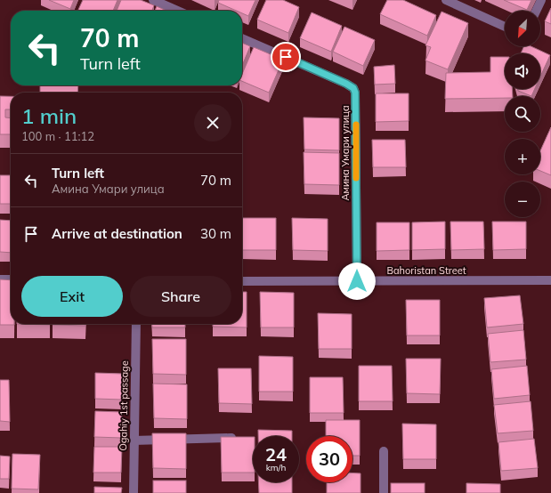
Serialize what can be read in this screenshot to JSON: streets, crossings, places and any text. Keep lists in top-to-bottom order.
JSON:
{
  "streets": {
    "street": ["Амина Умари улица", "Bahoristan Street", "Ogahiy 1st passage"]
  },
  "crossings": [
    ["Амина Умари улица", "Bahoristan Street"]
  ],
  "north": "bottom left",
  "page": {
    "map_buttons": ["+", "−"],
    "turn": ["70 m", "Turn left"],
    "heading": ["1 min", "100 m · 11:12"],
    "list": [
      {
        "name": "Turn left",
        "note": "Амина Умари улица",
        "value": "70 m"
      },
      {
        "name": "Arrive at destination",
        "value": "30 m"
      }
    ],
    "buttons": ["Exit", "Share"],
    "speed": "24 km/h",
    "limit": "30"
  }
}
